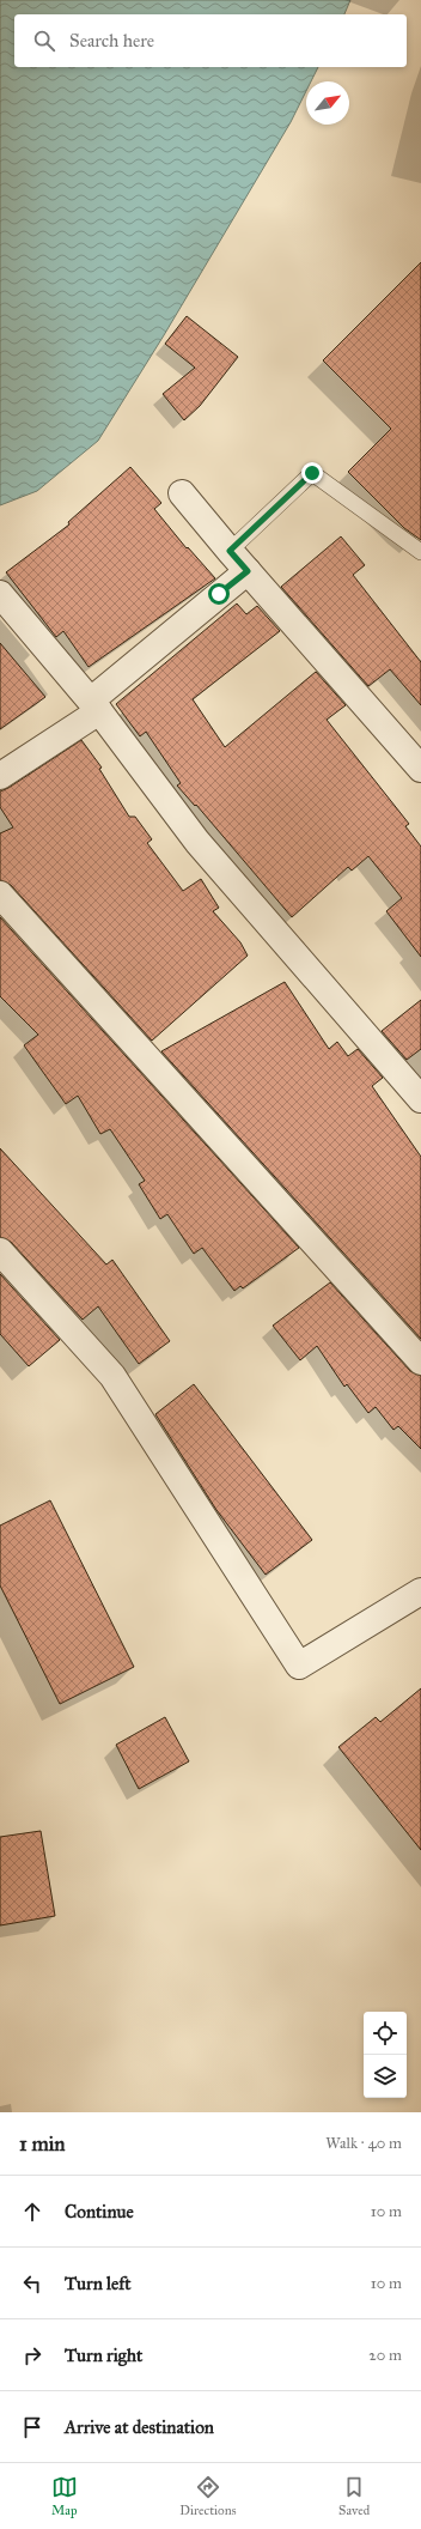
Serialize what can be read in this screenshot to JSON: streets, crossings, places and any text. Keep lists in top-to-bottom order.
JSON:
{
  "north": "top right",
  "page": {
    "search": "Search here",
    "heading": ["1 min", "Walk · 40 m"],
    "list": [
      ["Continue", "10 m"],
      ["Turn left", "10 m"],
      ["Turn right", "20 m"],
      "Arrive at destination"
    ],
    "nav": ["Map", "Directions", "Saved"]
  }
}
